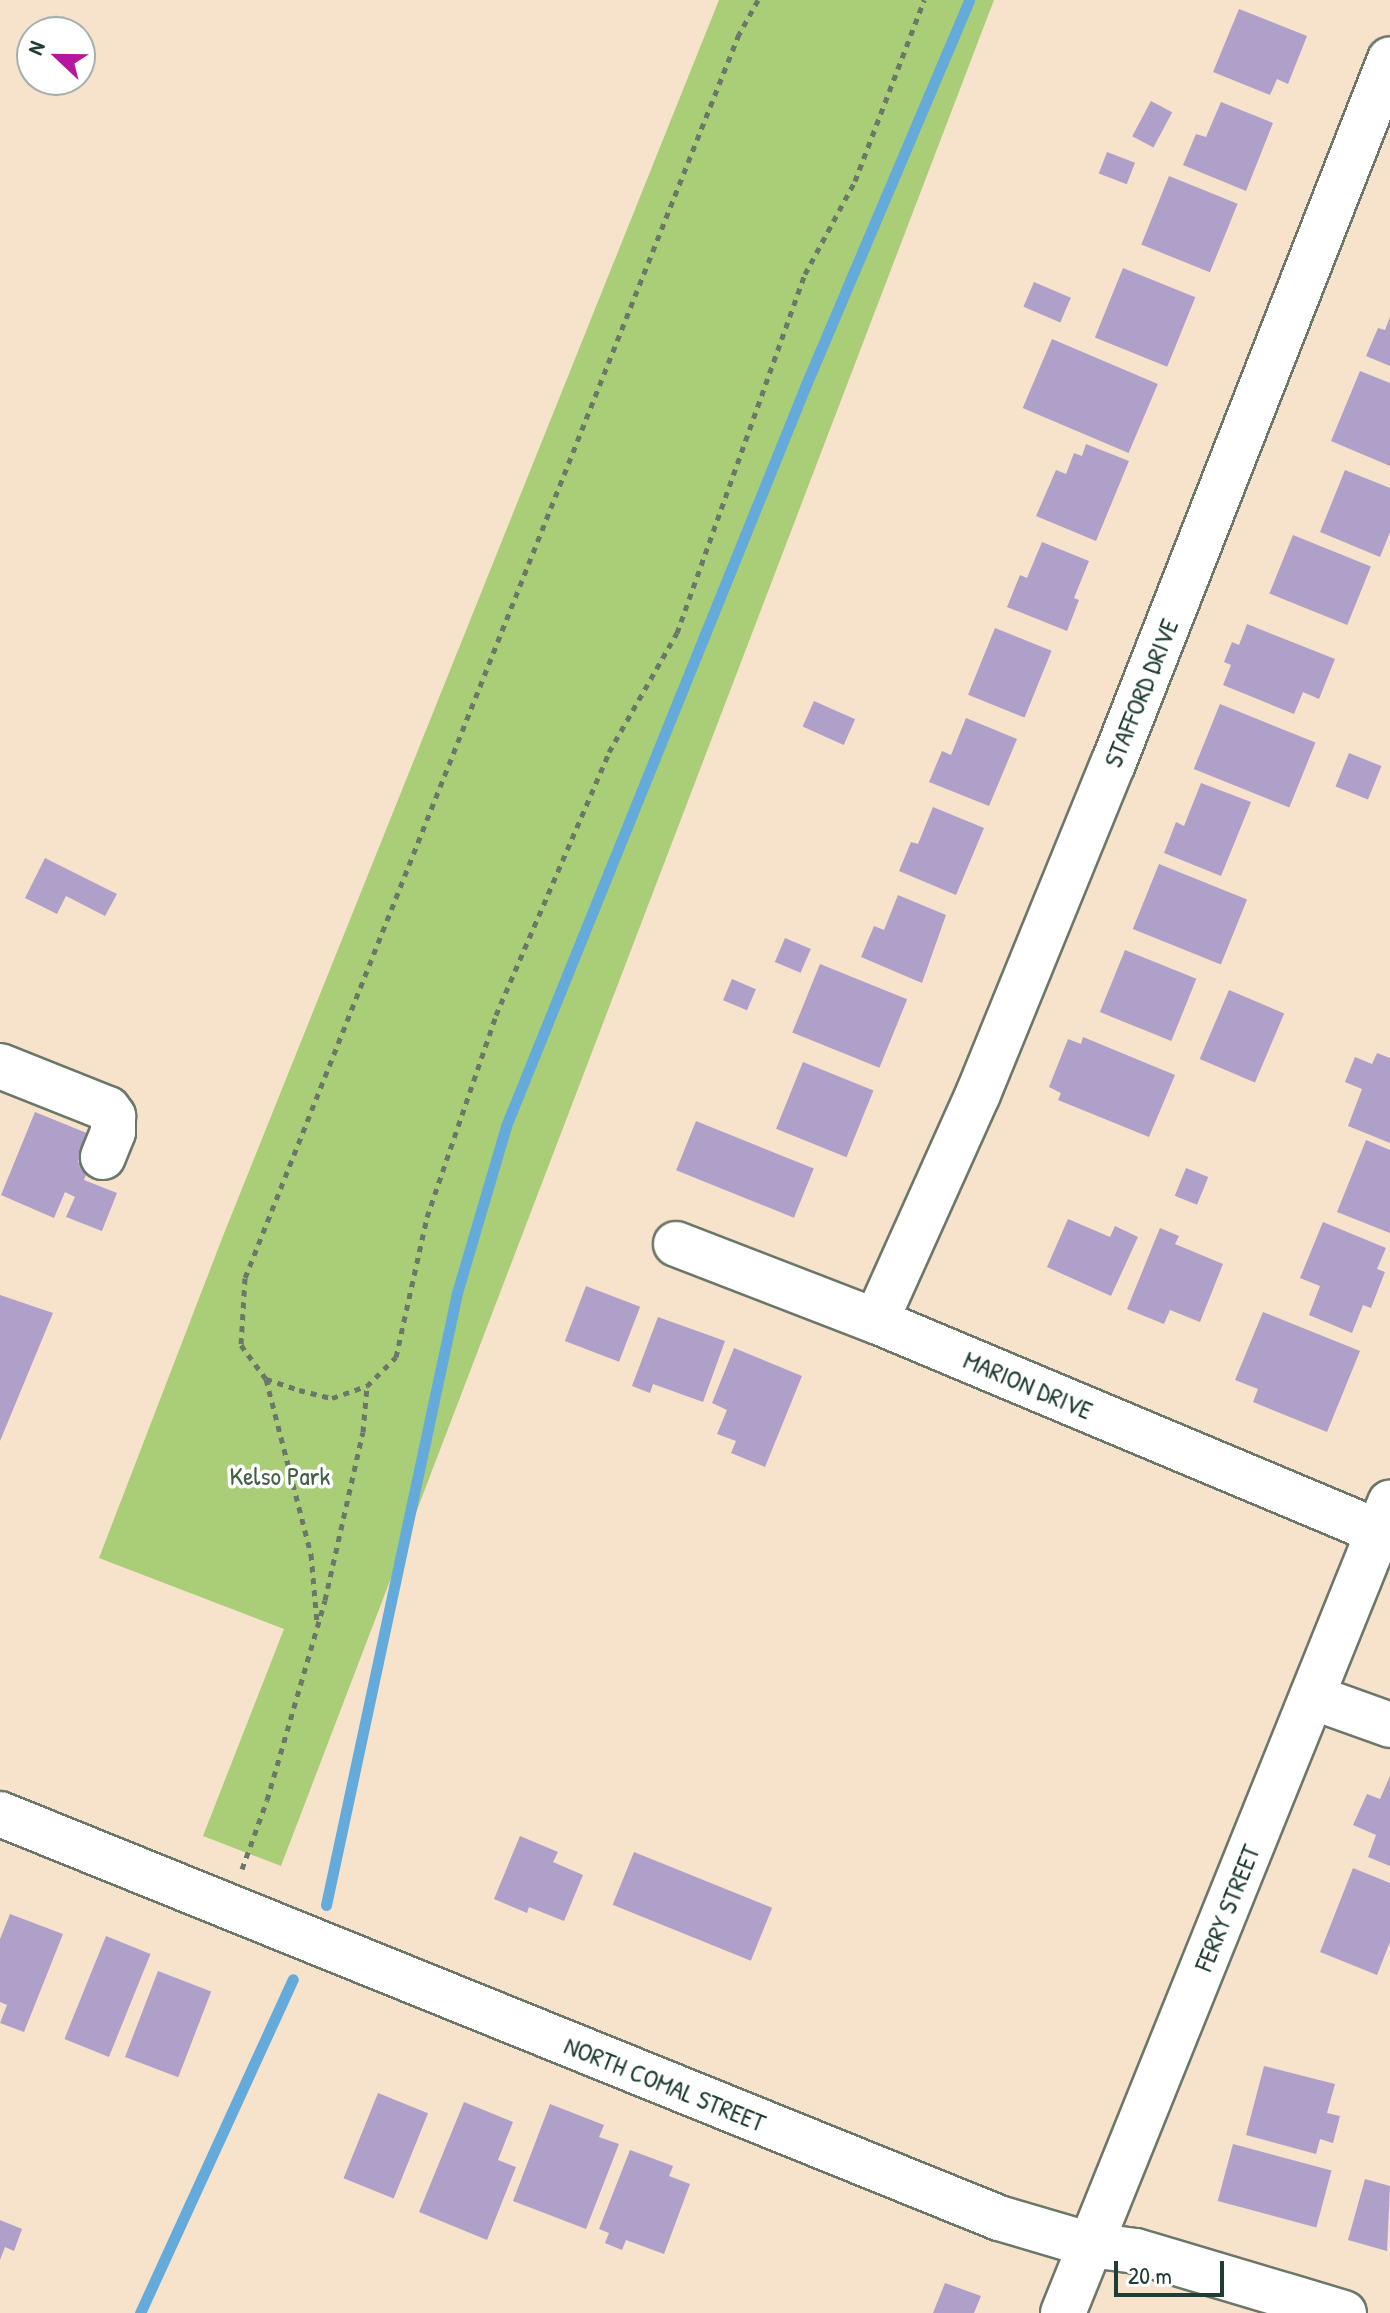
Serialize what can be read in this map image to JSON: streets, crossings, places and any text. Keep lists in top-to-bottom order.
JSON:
{
  "streets": {
    "street": [
      "STAFFORD DRIVE",
      "MARION DRIVE",
      "FERRY STREET",
      "NORTH COMAL STREET"
    ]
  },
  "crossings": [
    ["STAFFORD DRIVE", "MARION DRIVE"],
    ["MARION DRIVE", "FERRY STREET"],
    ["FERRY STREET", "NORTH COMAL STREET"]
  ],
  "parks": ["Kelso Park"],
  "scale_bar": "20 m",
  "north": "left"
}
